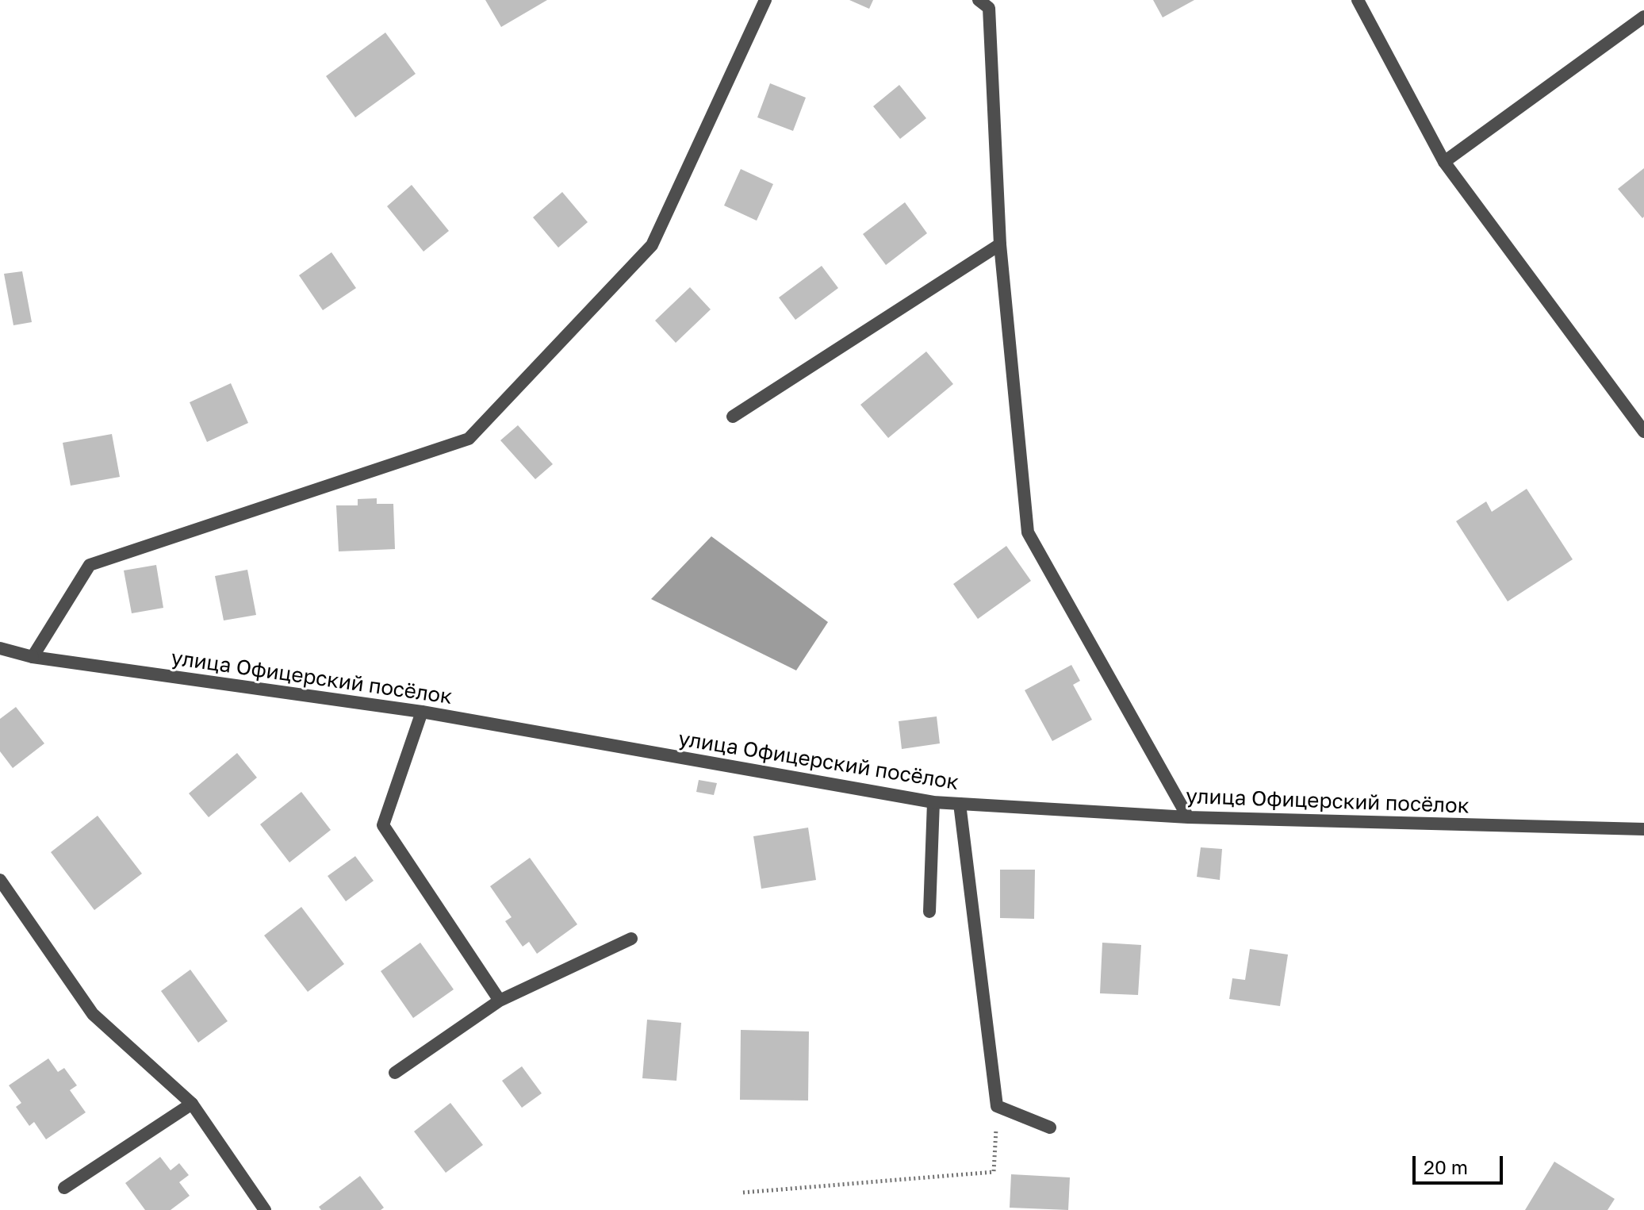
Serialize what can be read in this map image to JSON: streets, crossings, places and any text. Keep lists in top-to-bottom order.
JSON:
{
  "streets": {
    "street": ["улица Офицерский посёлок"]
  },
  "scale_bar": "20 m"
}
